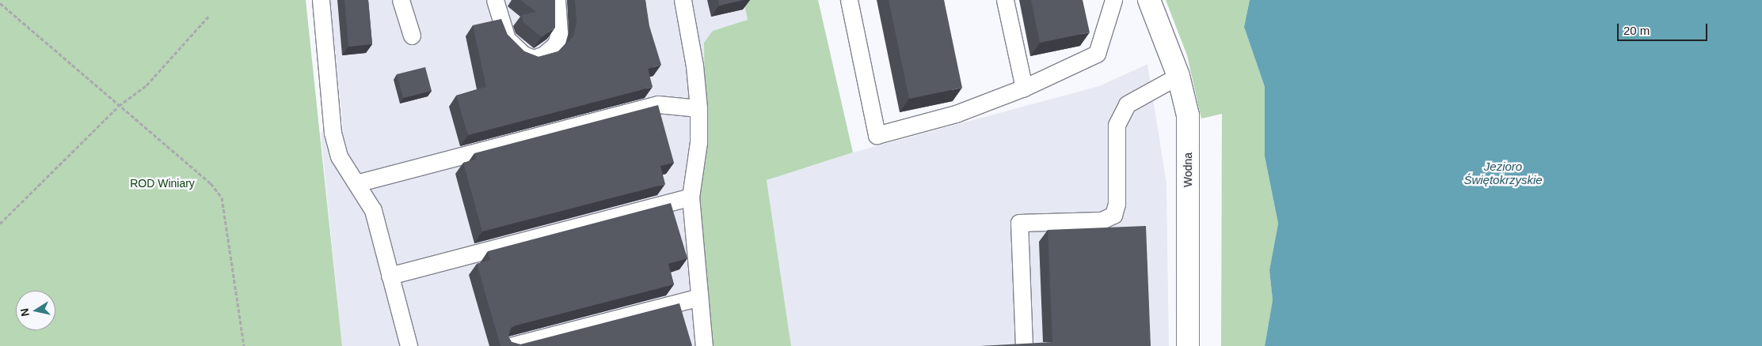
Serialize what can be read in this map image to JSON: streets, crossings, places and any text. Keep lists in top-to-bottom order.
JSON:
{
  "streets": {
    "street": ["Wodna"]
  },
  "water": ["Jezioro Świętokrzyskie"],
  "parks": ["ROD Winiary"],
  "scale_bar": "20 m",
  "north": "left"
}
